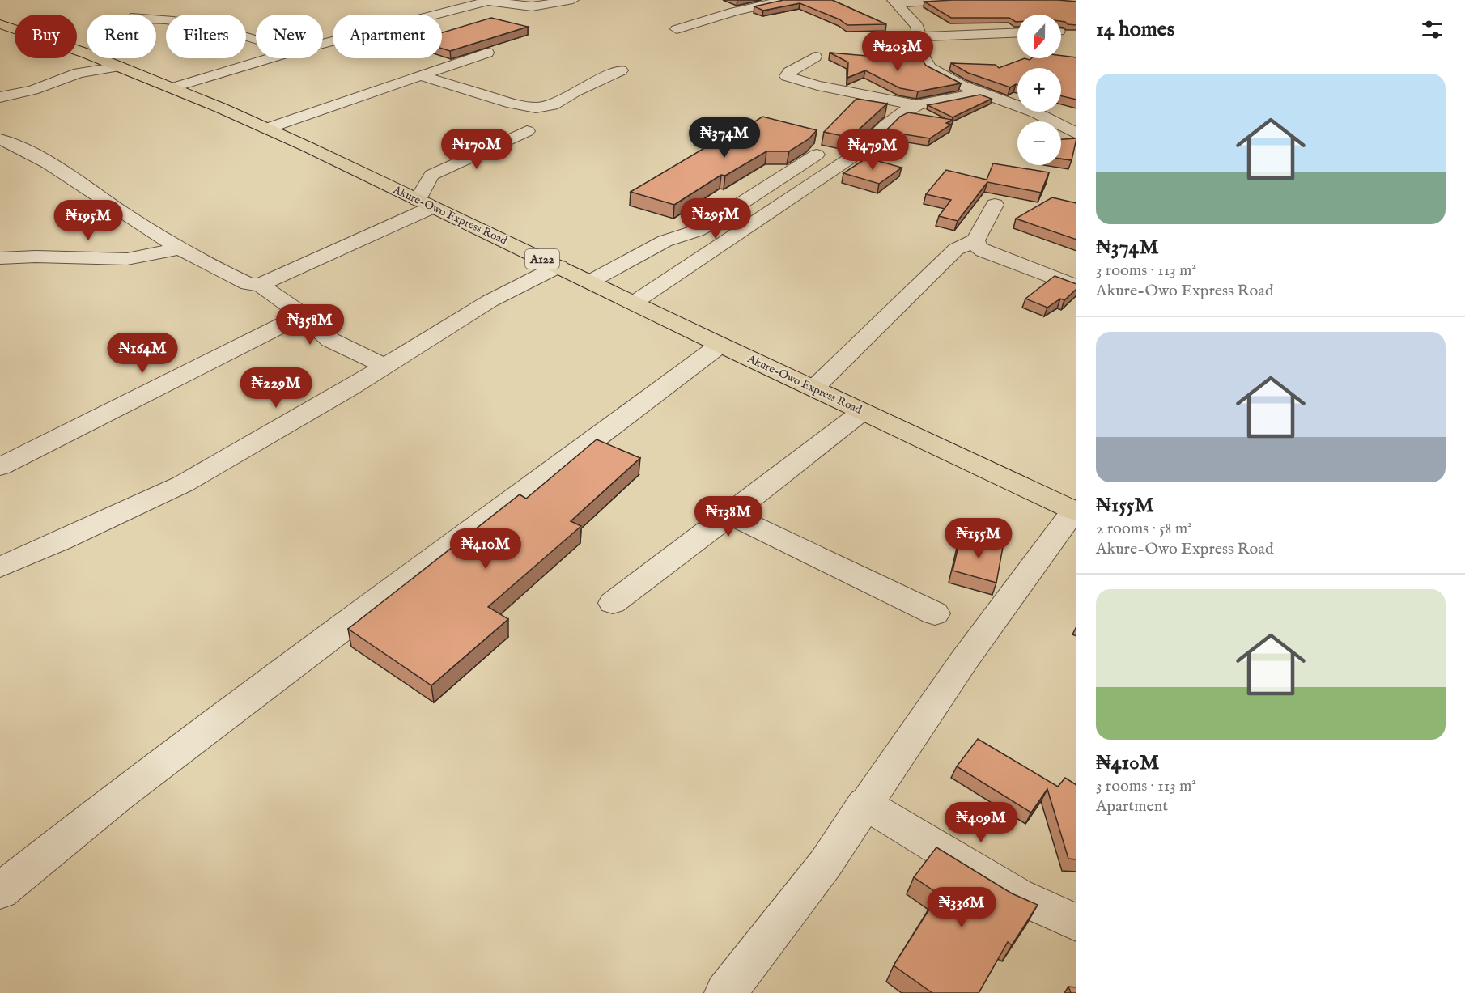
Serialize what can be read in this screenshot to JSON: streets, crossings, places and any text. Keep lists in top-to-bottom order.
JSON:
{
  "streets": {
    "highway": ["Akure-Owo Express Road", "A122"]
  },
  "north": "bottom",
  "page": {
    "heading": "14 homes",
    "map_buttons": ["+", "−"],
    "chip": [
      "Buy",
      "Rent",
      "Filters",
      "New",
      "Apartment"
    ],
    "price": [
      "₦203M",
      "₦374M",
      "₦170M",
      "₦479M",
      "₦295M",
      "₦195M",
      "₦358M",
      "₦164M",
      "₦229M",
      "₦138M",
      "₦155M",
      "₦410M",
      "₦409M",
      "₦336M"
    ],
    "list": [
      {
        "name": "₦374M",
        "note": "3 rooms · 113 m² · Akure-Owo Express Road"
      },
      {
        "name": "₦155M",
        "note": "2 rooms · 58 m² · Akure-Owo Express Road"
      },
      {
        "name": "₦410M",
        "note": "3 rooms · 113 m² · Apartment"
      }
    ]
  }
}
